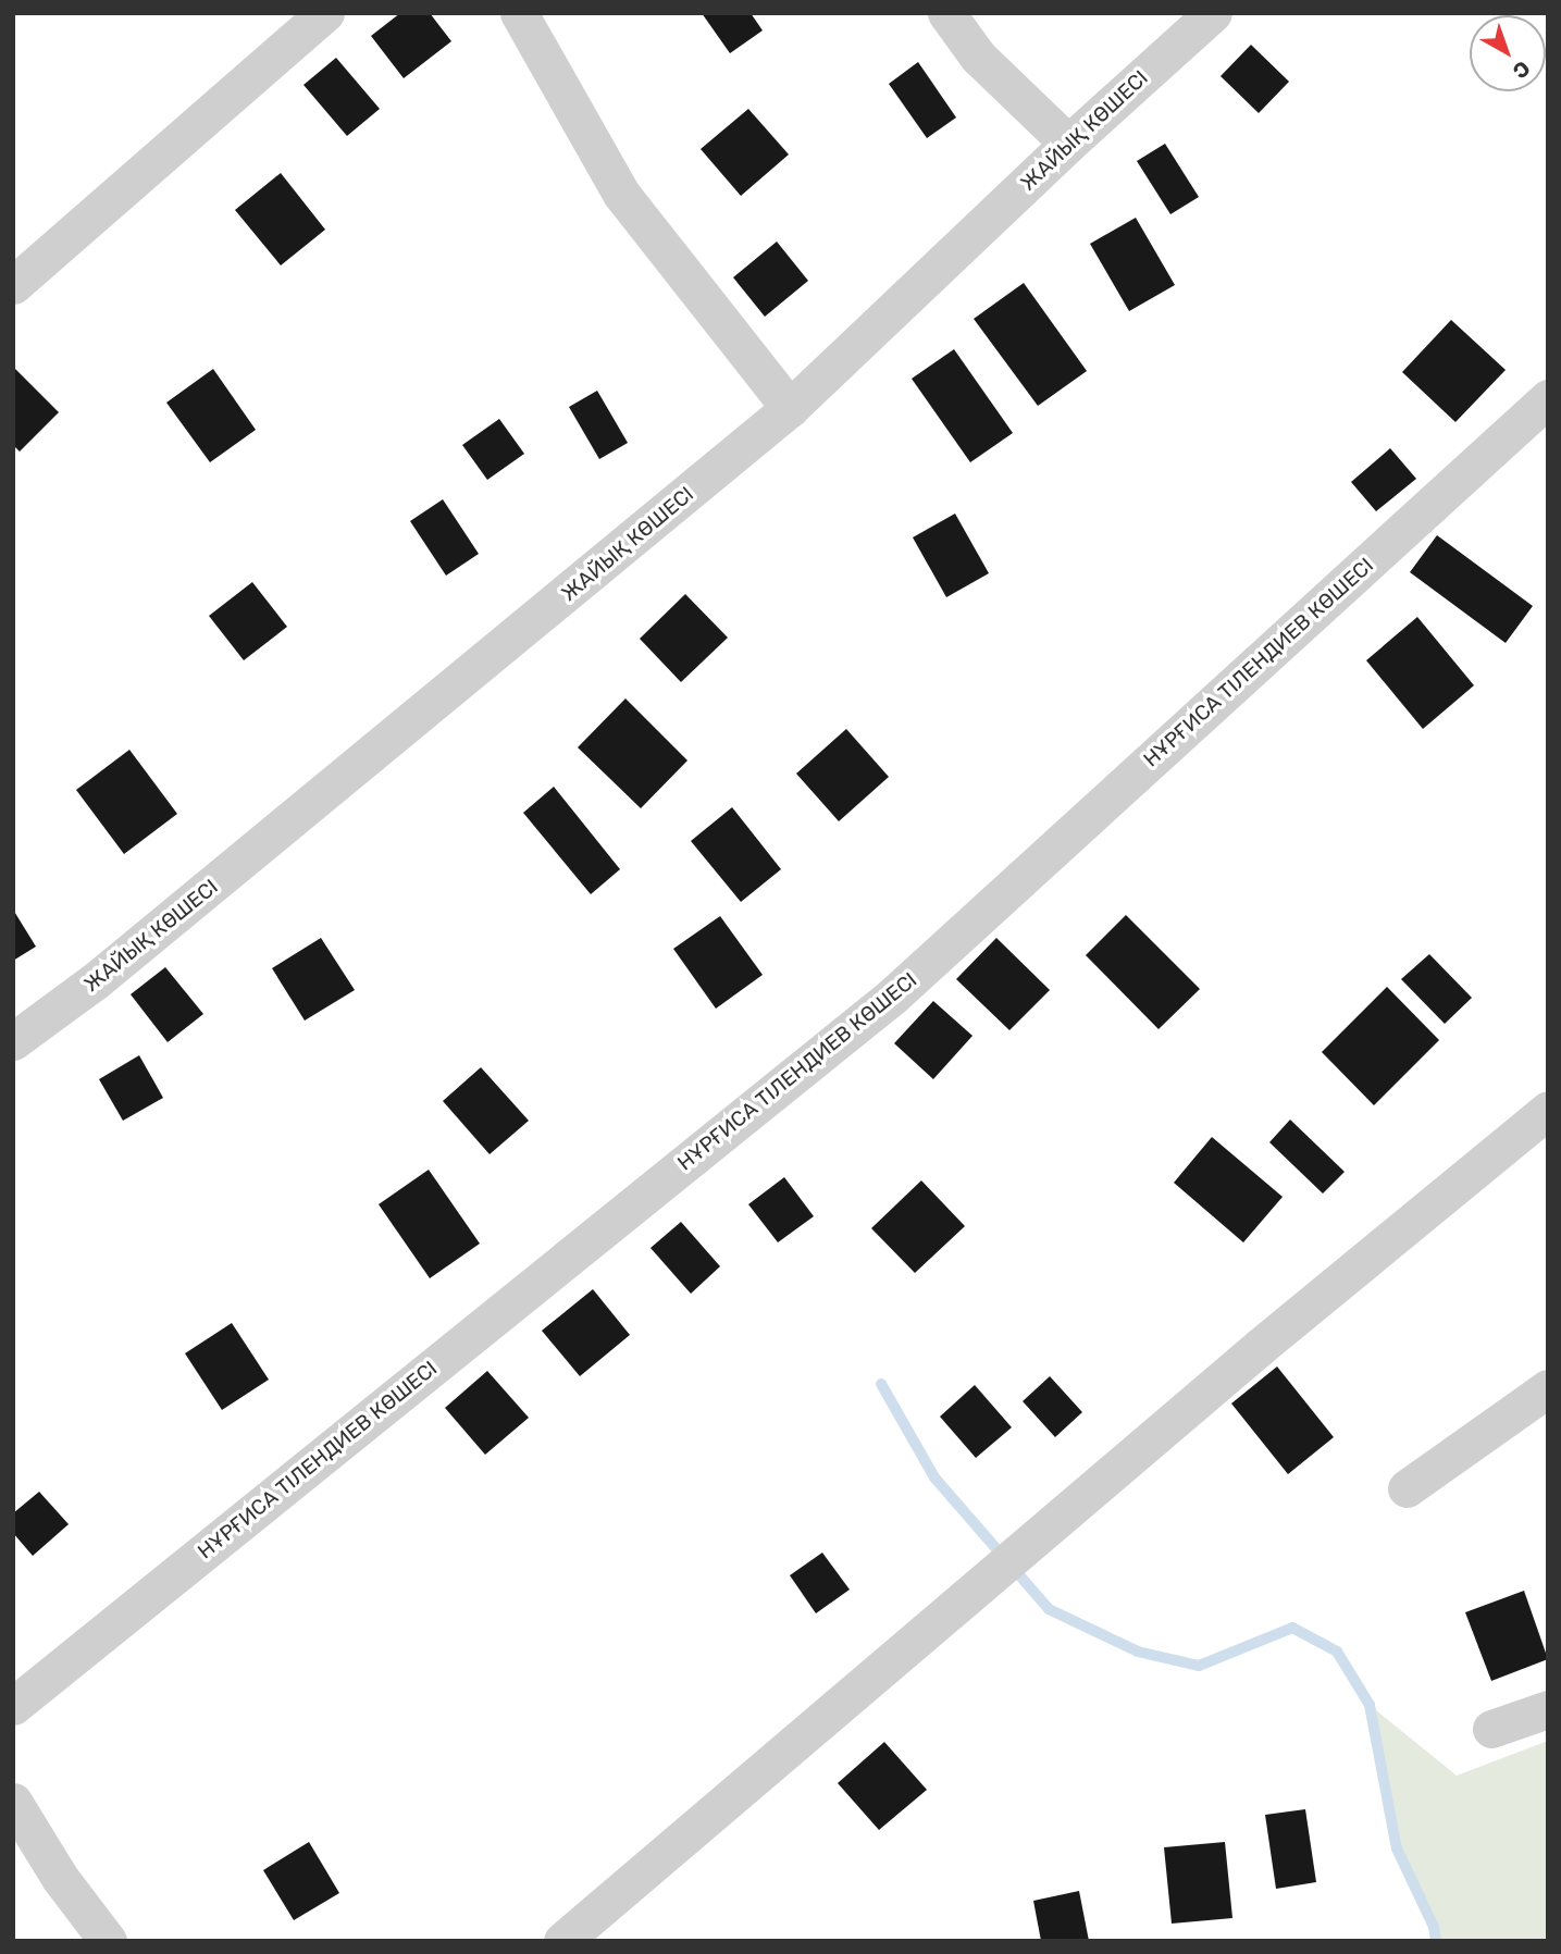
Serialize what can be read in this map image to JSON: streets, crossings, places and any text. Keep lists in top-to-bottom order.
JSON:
{
  "streets": {
    "street": ["ЖАЙЫҚ КӨШЕСІ", "НҰРҒИСА ТІЛЕНДИЕВ КӨШЕСІ"]
  },
  "north": "bottom right"
}
